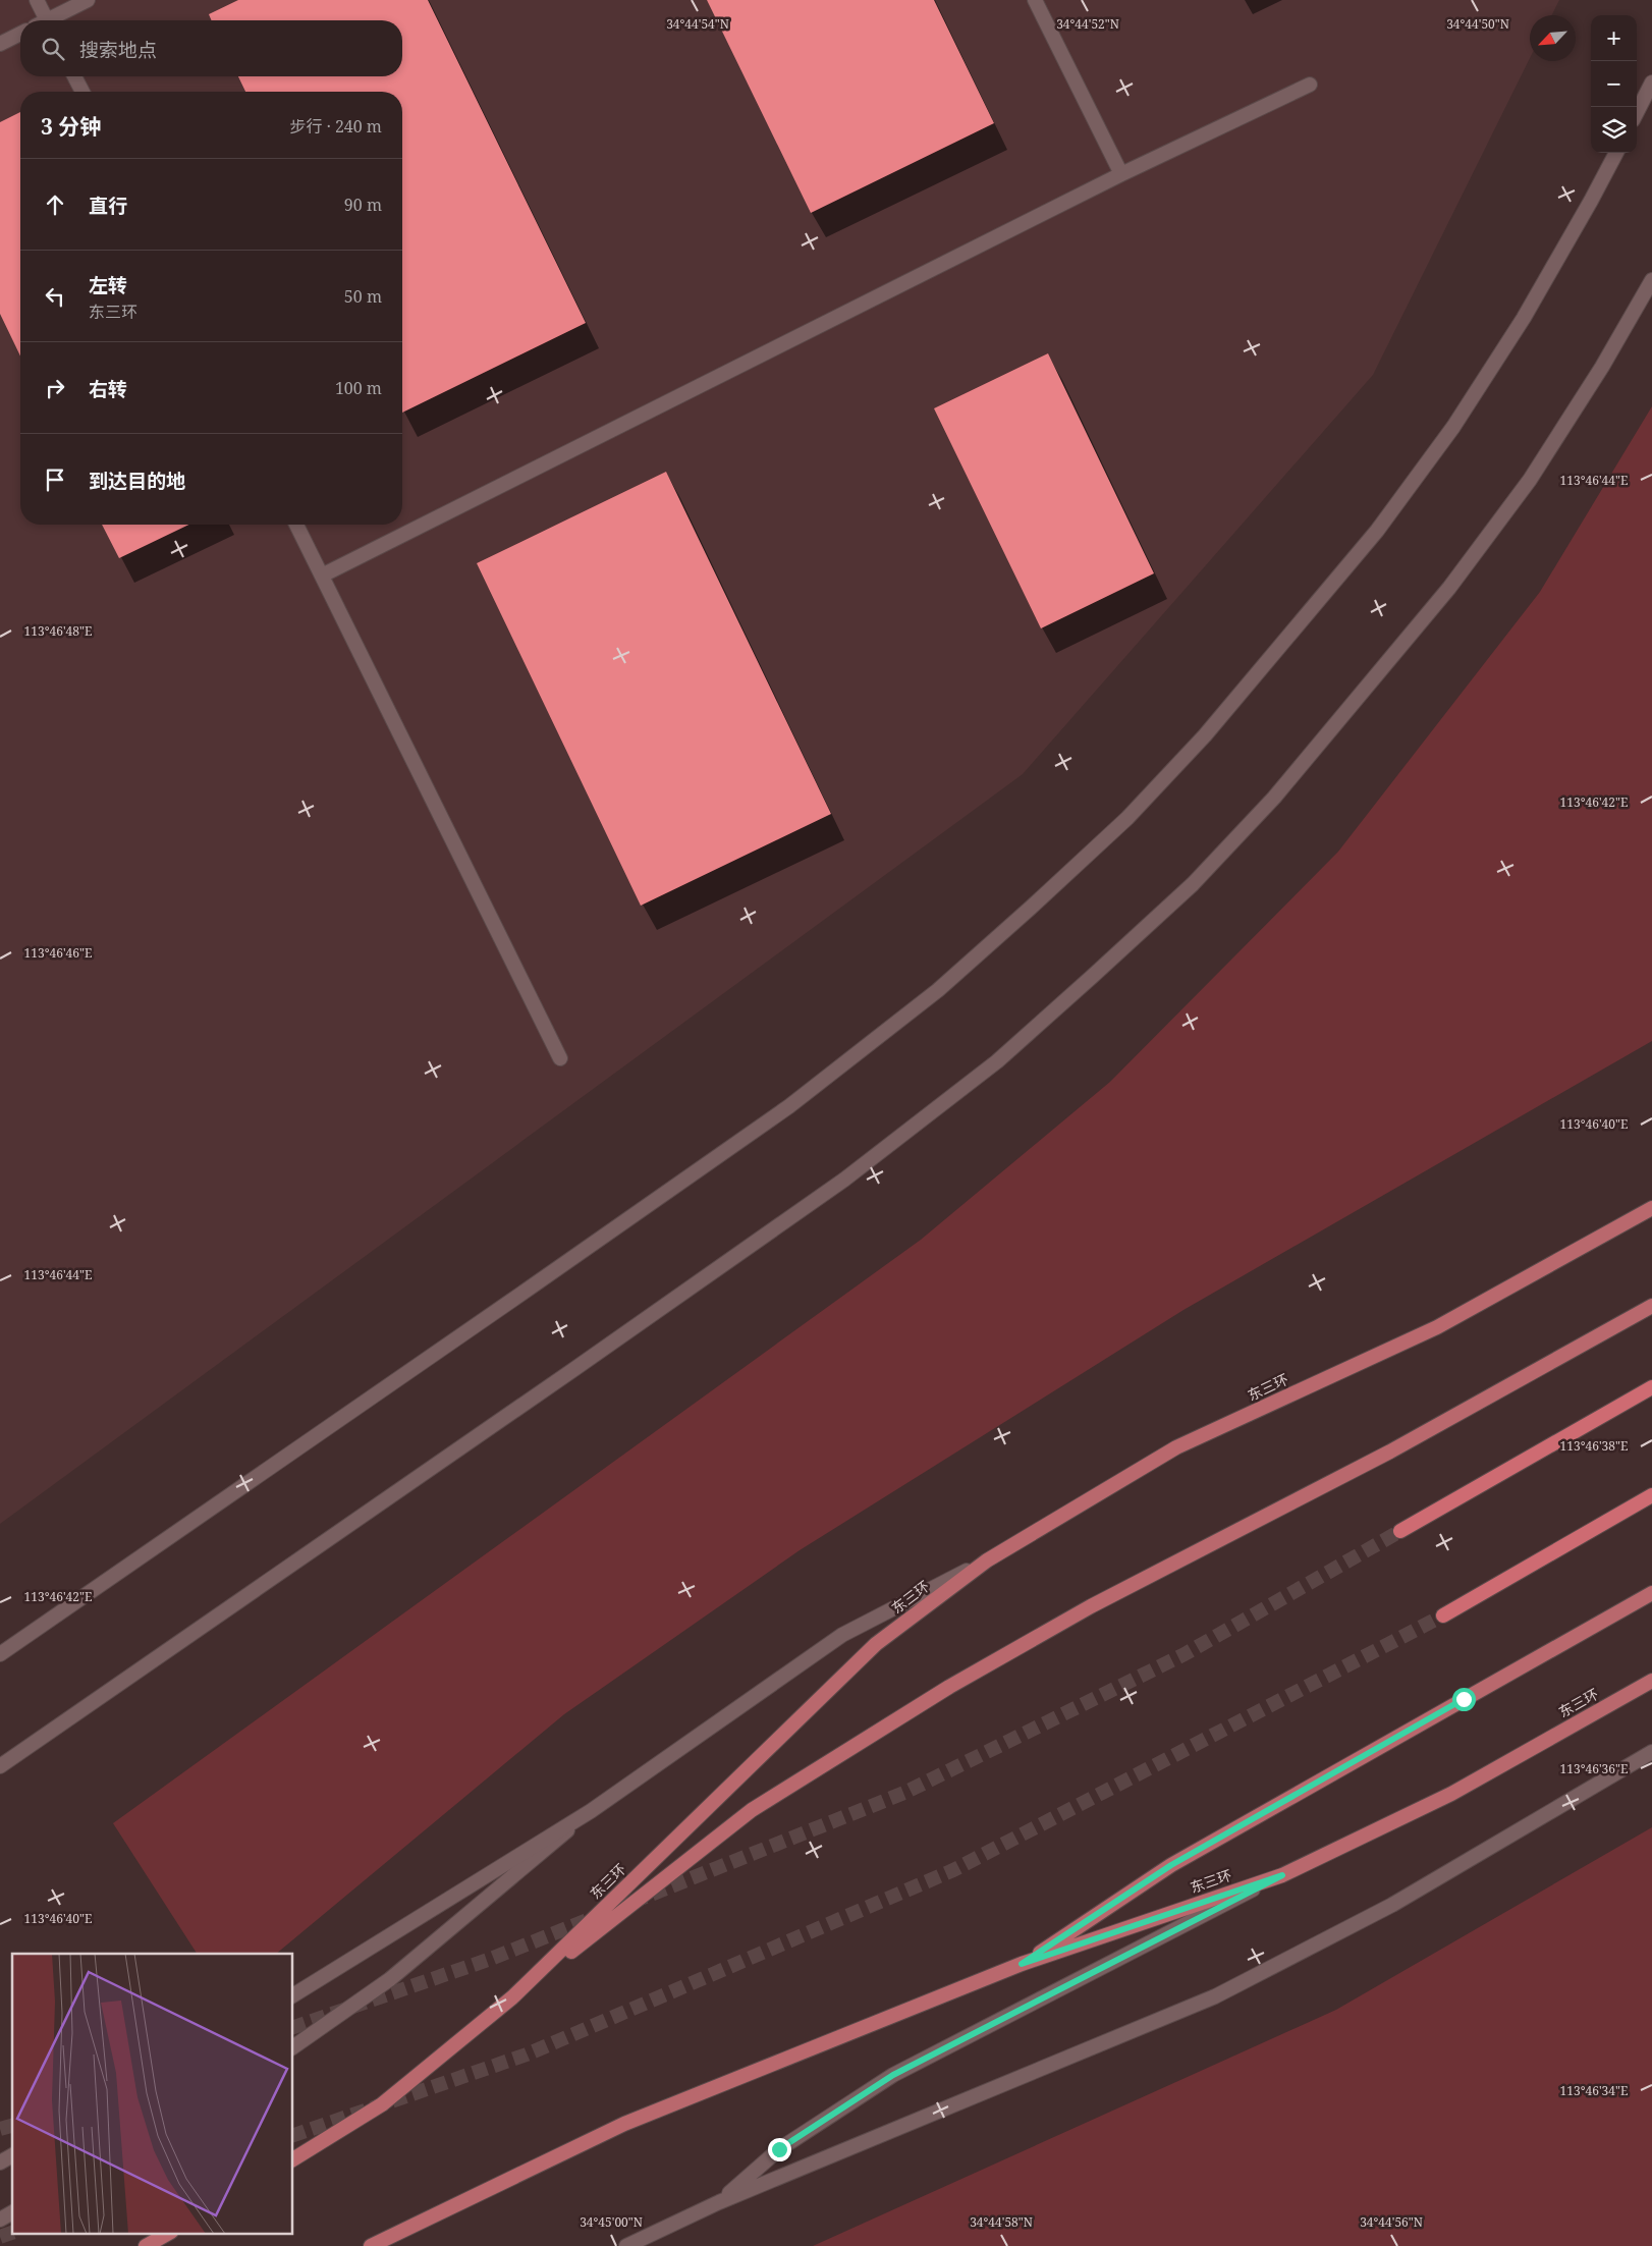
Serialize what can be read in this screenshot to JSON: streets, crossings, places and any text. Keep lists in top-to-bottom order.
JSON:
{
  "streets": {
    "main road": ["东三环"]
  },
  "north": "bottom left",
  "page": {
    "map_buttons": ["+", "−"],
    "search": "搜索地点",
    "heading": ["3 分钟", "步行 · 240 m"],
    "list": [
      ["直行", "90 m"],
      ["左转", "东三环", "50 m"],
      ["右转", "100 m"],
      "到达目的地"
    ]
  },
  "coordinates": [
    "34°44'54\"N",
    "34°44'52\"N",
    "34°44'50\"N",
    "113°46'44\"E",
    "113°46'48\"E",
    "113°46'42\"E",
    "113°46'46\"E",
    "113°46'40\"E",
    "113°46'38\"E",
    "113°46'36\"E",
    "113°46'34\"E",
    "34°45'00\"N",
    "34°44'58\"N",
    "34°44'56\"N"
  ]
}
